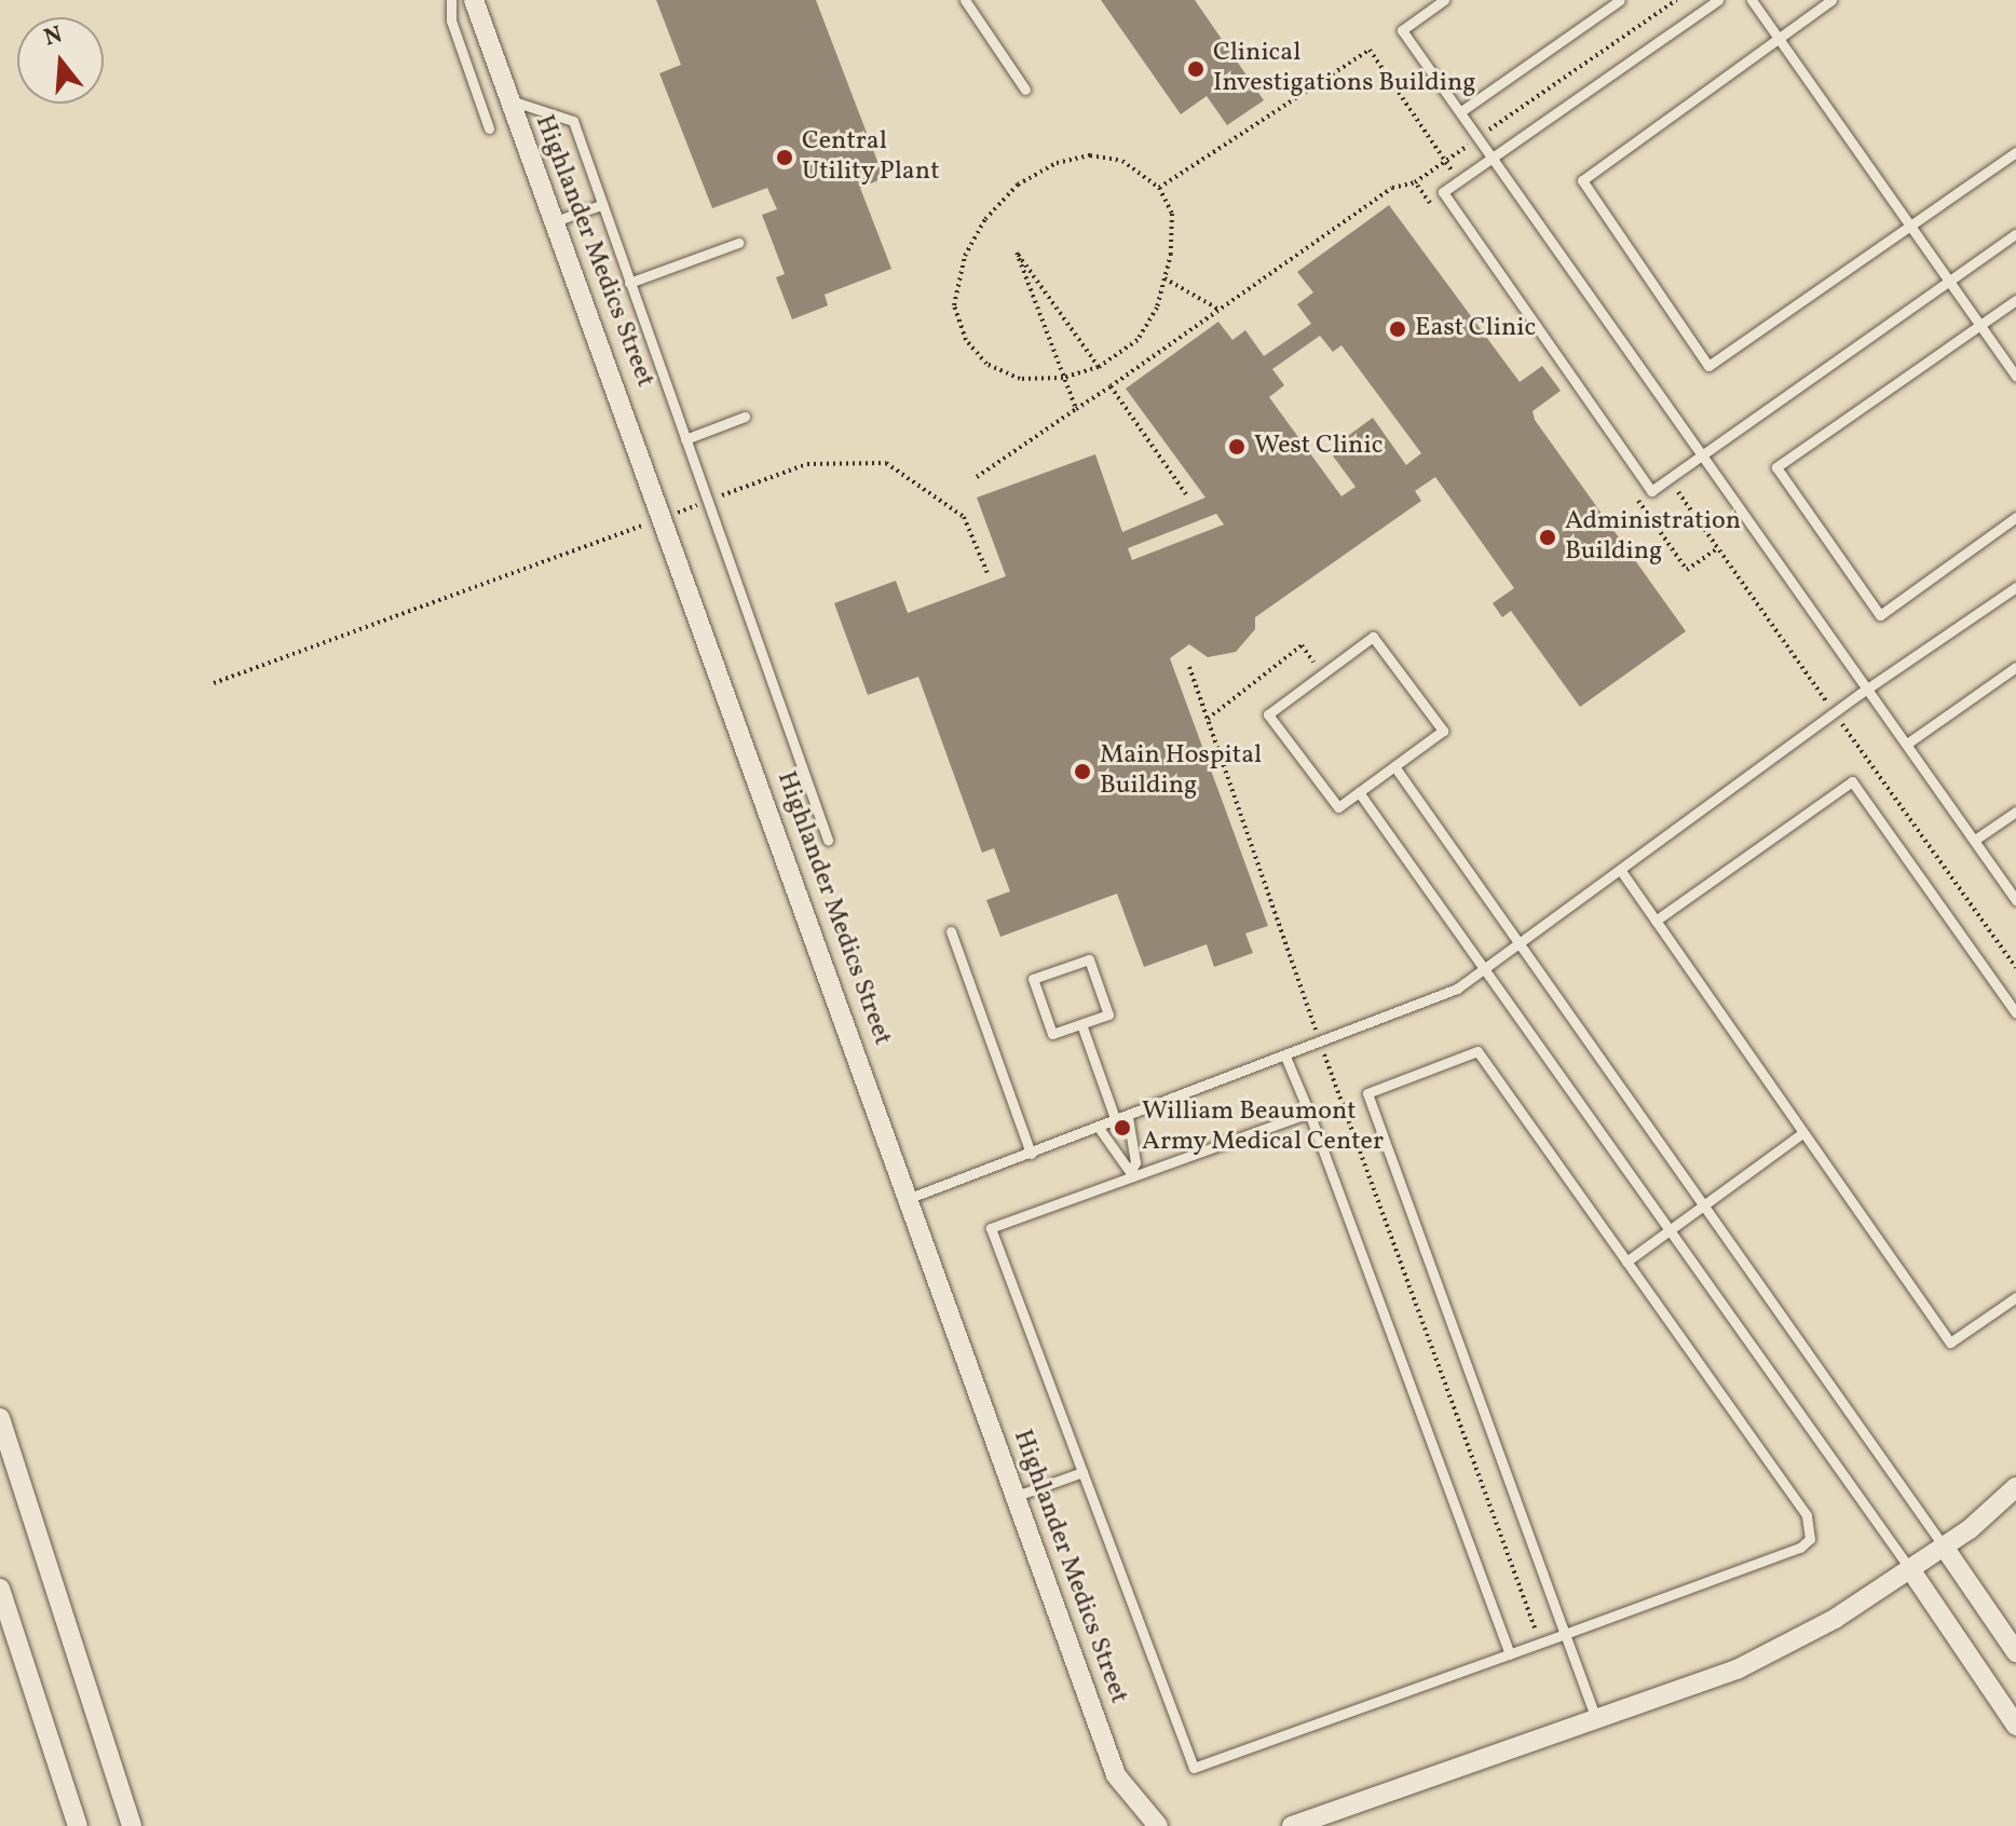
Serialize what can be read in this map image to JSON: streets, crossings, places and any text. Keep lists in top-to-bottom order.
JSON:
{
  "streets": {
    "street": ["Highlander Medics Street"]
  },
  "places": [
    "Clinical Investigations Building",
    "Central Utility Plant",
    "East Clinic",
    "West Clinic",
    "Administration Building",
    "Main Hospital Building",
    "William Beaumont Army Medical Center"
  ],
  "north": "top"
}
